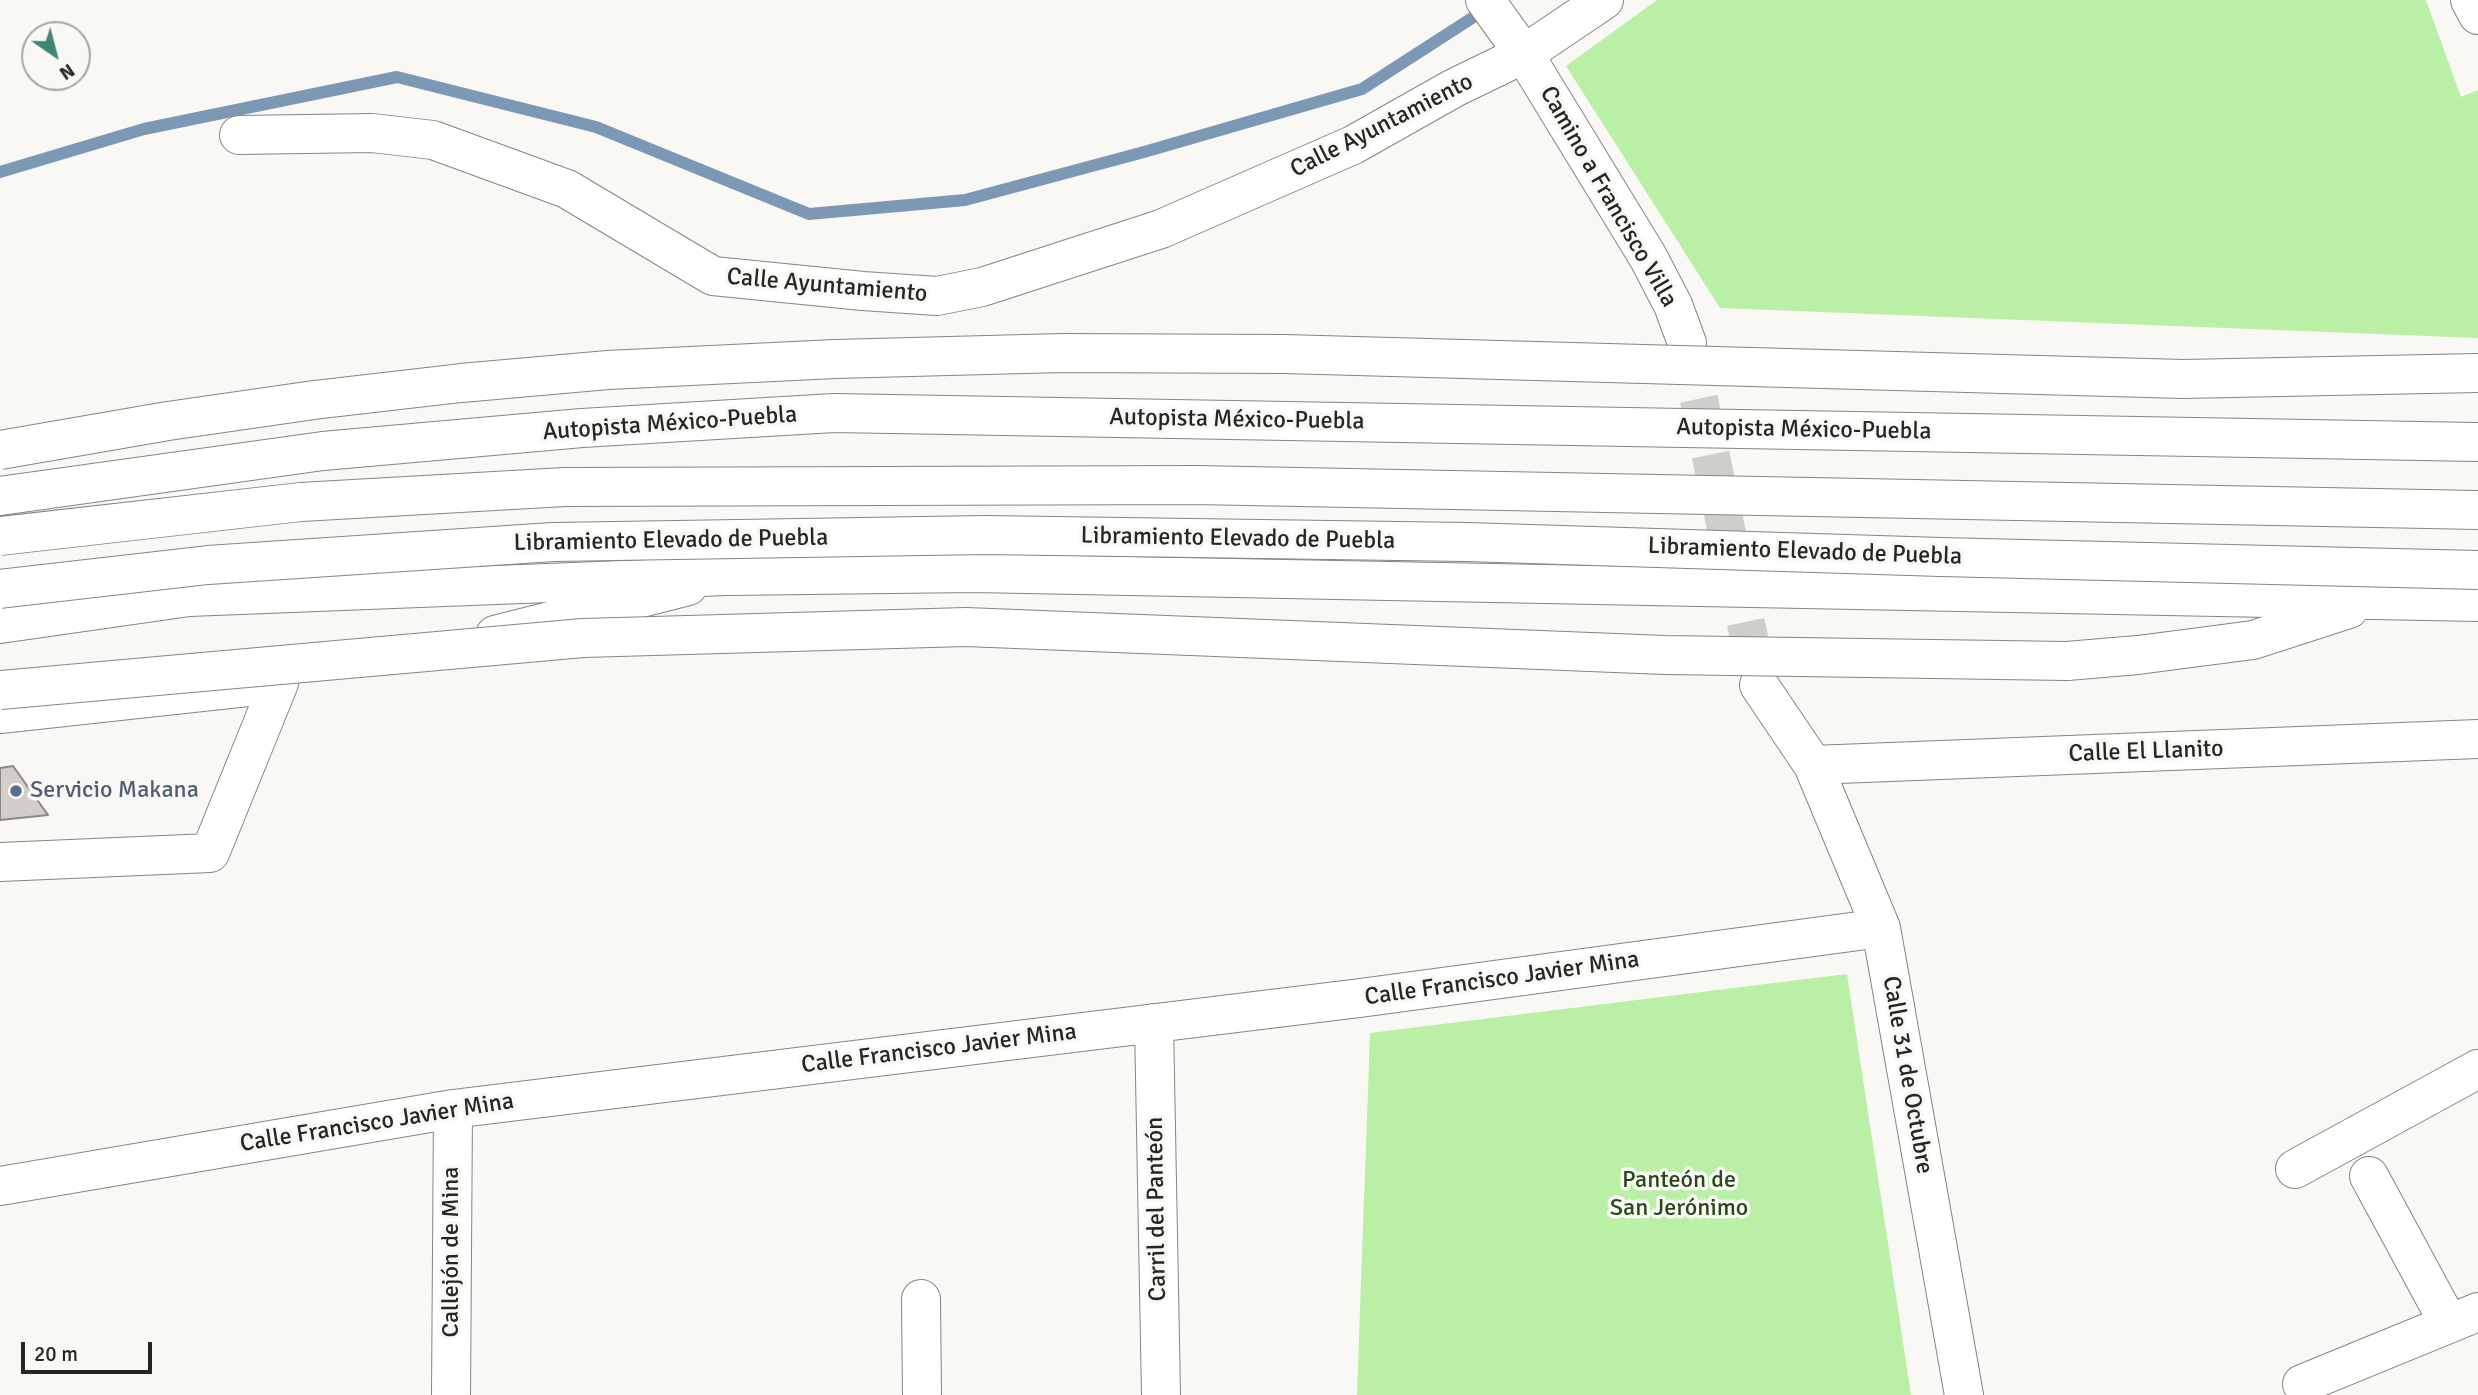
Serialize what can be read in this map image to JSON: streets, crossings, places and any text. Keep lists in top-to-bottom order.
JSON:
{
  "streets": {
    "main road": [
      "Calle Ayuntamiento",
      "Camino a Francisco Villa",
      "Autopista México-Puebla",
      "Libramiento Elevado de Puebla",
      "Calle El Llanito",
      "Calle Francisco Javier Mina",
      "Calle 31 de Octubre",
      "Carril del Panteón",
      "Callejón de Mina"
    ]
  },
  "crossings": [
    ["Calle Ayuntamiento", "Camino a Francisco Villa"],
    ["Calle El Llanito", "Calle 31 de Octubre"],
    ["Calle Francisco Javier Mina", "Calle 31 de Octubre"],
    ["Calle Francisco Javier Mina", "Carril del Panteón"],
    ["Calle Francisco Javier Mina", "Callejón de Mina"]
  ],
  "parks": ["Panteón de San Jerónimo"],
  "places": ["Servicio Makana"],
  "scale_bar": "20 m",
  "north": "bottom right"
}
